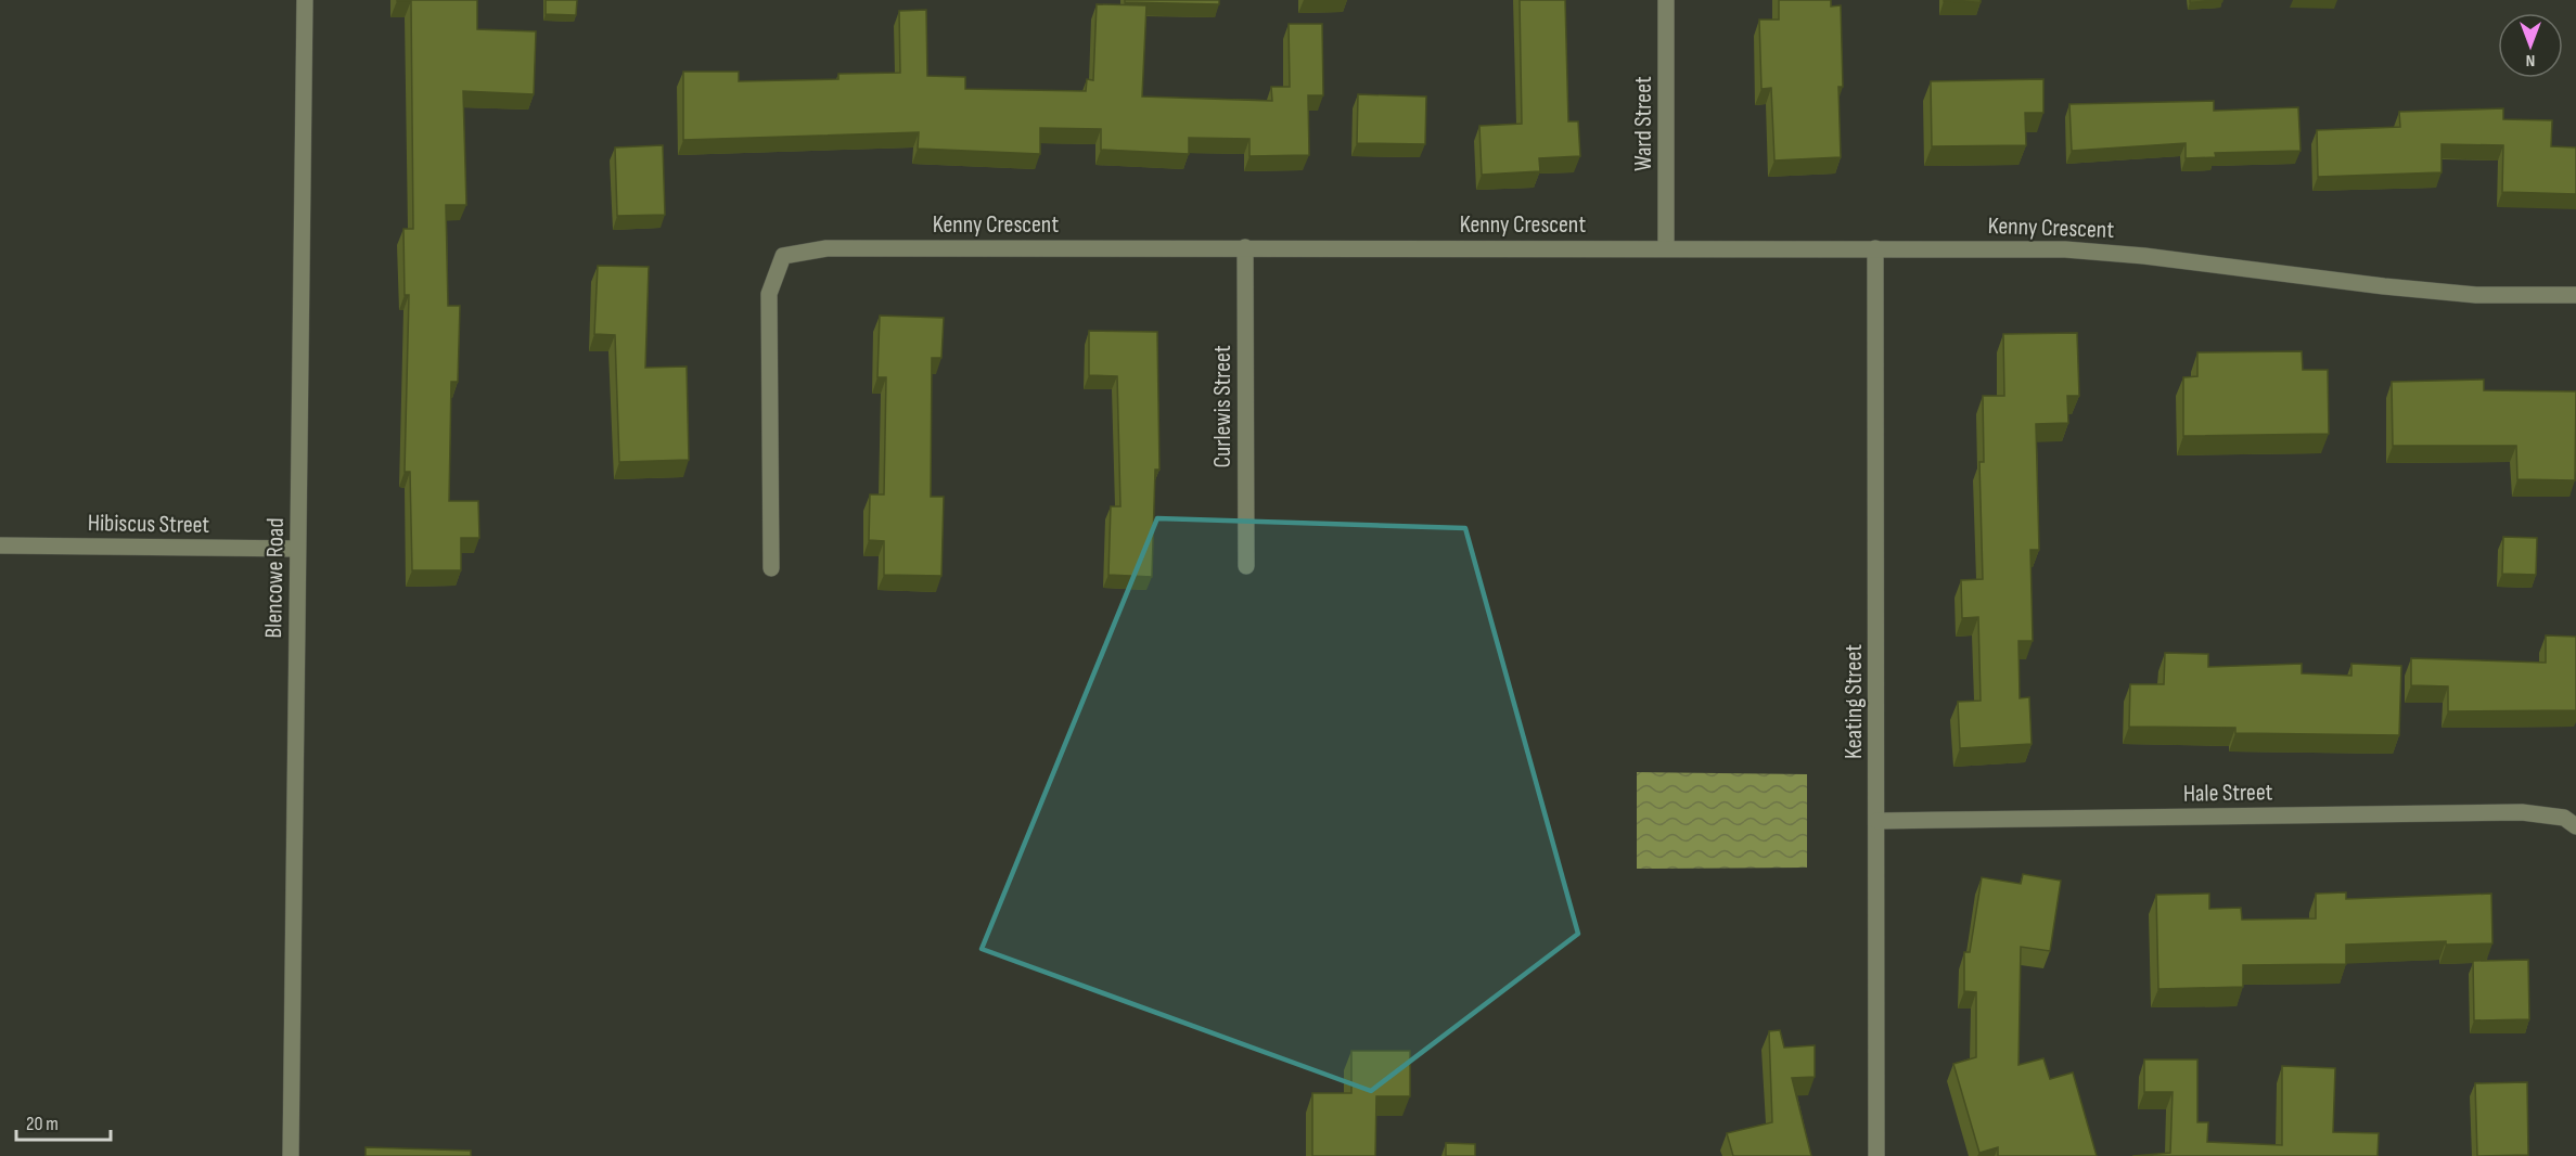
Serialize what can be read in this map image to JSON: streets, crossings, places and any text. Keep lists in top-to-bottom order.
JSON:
{
  "streets": {
    "street": [
      "Ward Street",
      "Kenny Crescent",
      "Curlewis Street",
      "Hibiscus Street",
      "Blencowe Road",
      "Keating Street",
      "Hale Street"
    ]
  },
  "crossings": [
    ["Ward Street", "Kenny Crescent"],
    ["Kenny Crescent", "Curlewis Street"],
    ["Kenny Crescent", "Keating Street"],
    ["Hibiscus Street", "Blencowe Road"],
    ["Keating Street", "Hale Street"]
  ],
  "scale_bar": "20 m",
  "north": "bottom"
}
